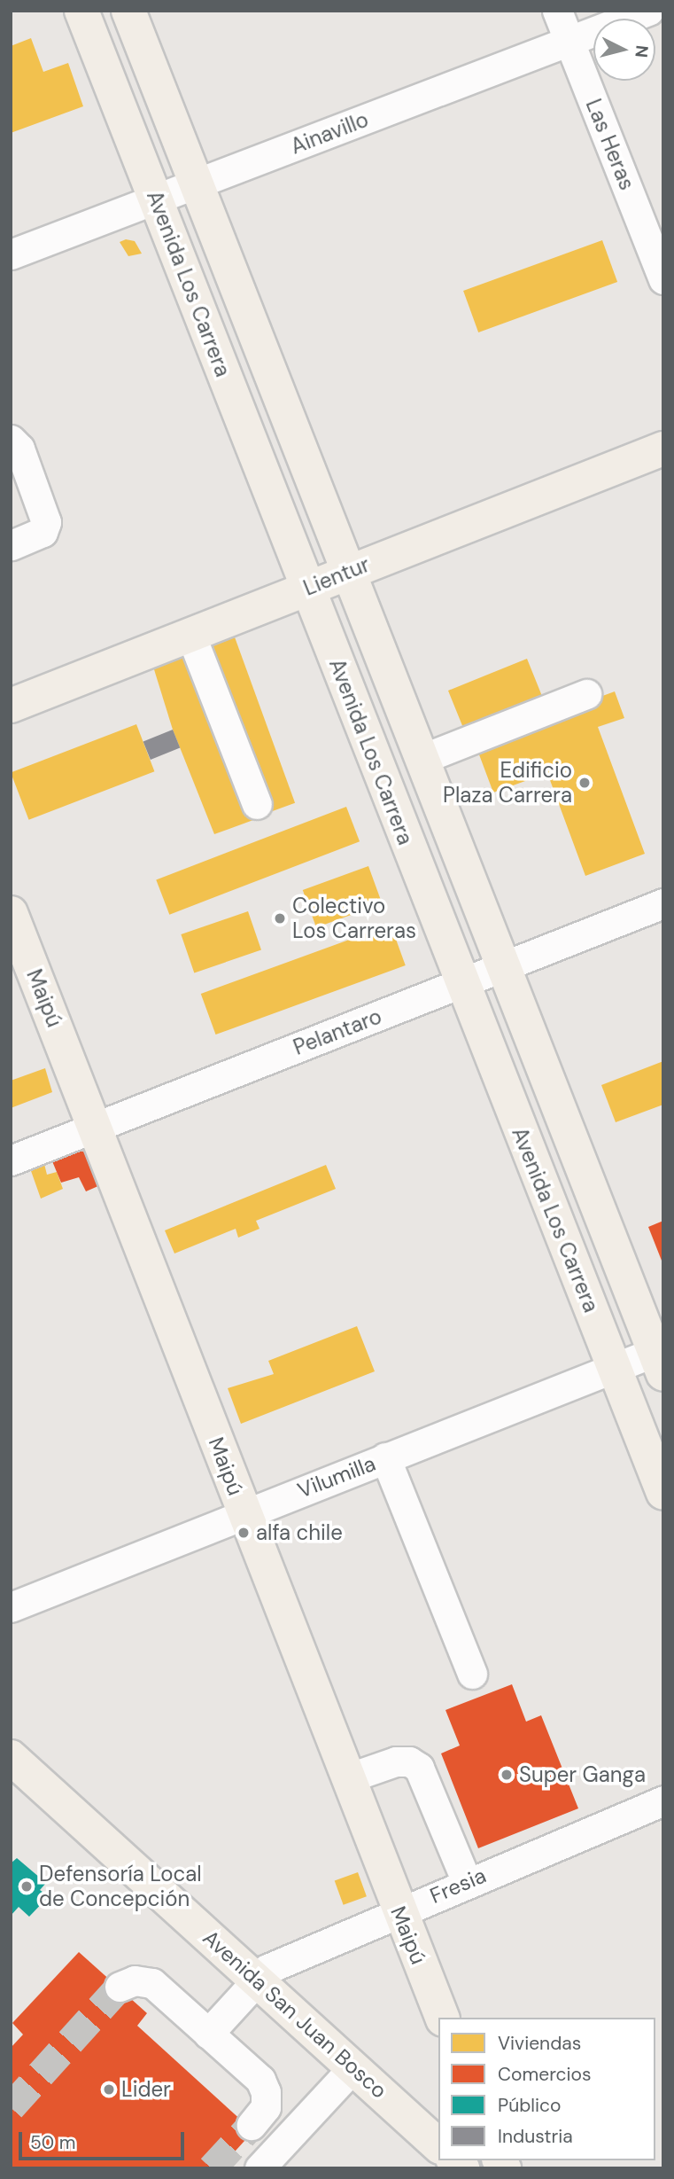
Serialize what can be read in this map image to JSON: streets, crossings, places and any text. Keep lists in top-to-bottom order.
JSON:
{
  "streets": {
    "main road": [
      "Avenida Los Carrera",
      "Lientur",
      "Maipú",
      "Avenida San Juan Bosco"
    ],
    "street": [
      "Ainavillo",
      "Las Heras",
      "Pelantaro",
      "Vilumilla",
      "Fresia"
    ]
  },
  "crossings": [
    ["Ainavillo", "Las Heras"],
    ["Ainavillo", "Avenida Los Carrera"],
    ["Avenida Los Carrera", "Lientur"],
    ["Avenida Los Carrera", "Pelantaro"],
    ["Avenida Los Carrera", "Vilumilla"],
    ["Maipú", "Pelantaro"],
    ["Maipú", "Vilumilla"],
    ["Maipú", "Fresia"],
    ["Fresia", "Avenida San Juan Bosco"]
  ],
  "places": [
    "Edificio Plaza Carrera",
    "Colectivo Los Carreras",
    "alfa chile",
    "Super Ganga",
    "Defensoría Local de Concepción",
    "Lider"
  ],
  "legend": [
    "Viviendas",
    "Comercios",
    "Público",
    "Industria"
  ],
  "scale_bar": "50 m",
  "north": "right"
}
